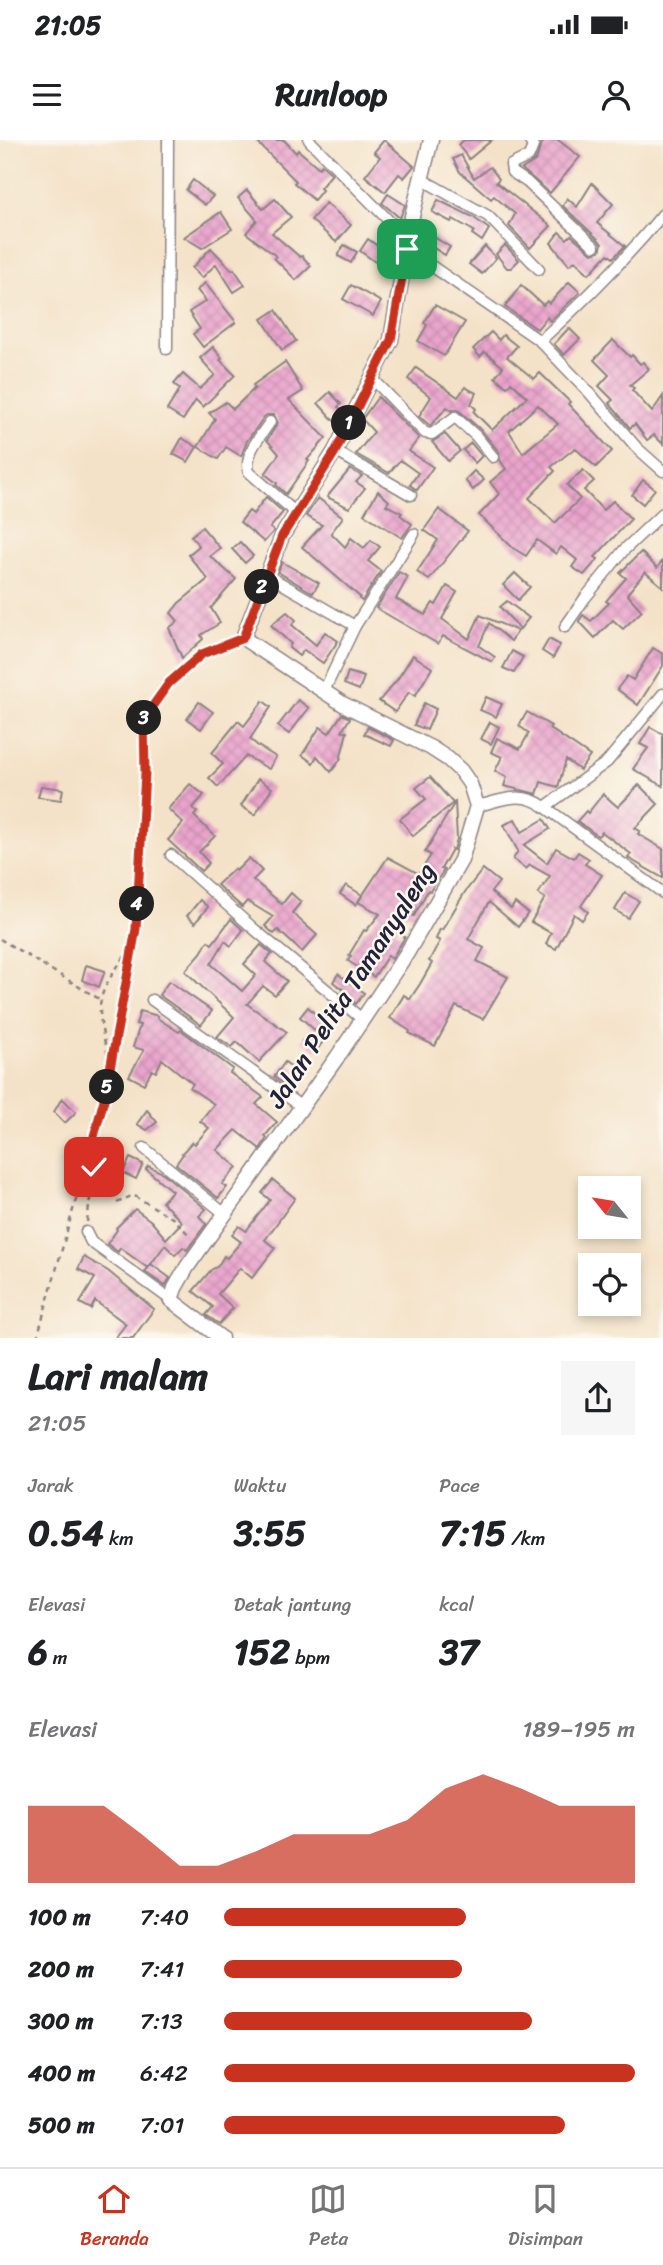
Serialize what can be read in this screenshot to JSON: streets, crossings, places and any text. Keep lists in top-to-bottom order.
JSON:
{
  "streets": {
    "street": ["Jalan Pelita Tamanyaleng"]
  },
  "north": "top left",
  "page": {
    "status": "21:05",
    "header": "Runloop",
    "pins": [
      "1",
      "2",
      "3",
      "4",
      "5"
    ],
    "heading": ["Lari malam", "21:05"],
    "stats": [
      ["Jarak", "0.54 km"],
      ["Waktu", "3:55"],
      ["Pace", "7:15 /km"],
      ["Elevasi", "6 m"],
      ["Detak jantung", "152 bpm"],
      ["kcal", "37"]
    ],
    "chart": ["Elevasi", "189–195 m"],
    "list": [
      {
        "name": "100 m",
        "note": "7:40"
      },
      {
        "name": "200 m",
        "note": "7:41"
      },
      {
        "name": "300 m",
        "note": "7:13"
      },
      {
        "name": "400 m",
        "note": "6:42"
      },
      {
        "name": "500 m",
        "note": "7:01"
      }
    ],
    "tabs": ["Beranda", "Peta", "Disimpan"]
  }
}
